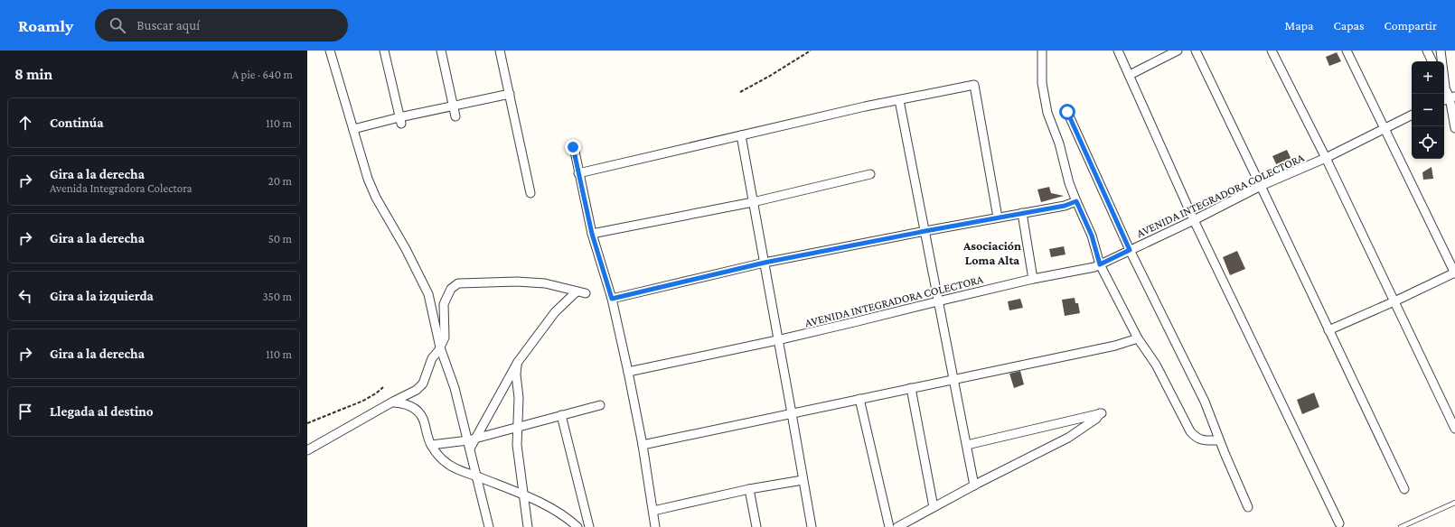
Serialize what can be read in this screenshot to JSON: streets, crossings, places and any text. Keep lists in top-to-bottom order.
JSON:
{
  "streets": {
    "street": ["AVENIDA INTEGRADORA COLECTORA"]
  },
  "districts": ["Asociación Loma Alta"],
  "page": {
    "header": "Roamly",
    "search": "Buscar aquí",
    "nav": ["Mapa", "Capas", "Compartir"],
    "heading": ["8 min", "A pie · 640 m"],
    "map_buttons": ["+", "−"],
    "list": [
      ["Continúa", "110 m"],
      ["Gira a la derecha", "Avenida Integradora Colectora", "20 m"],
      ["Gira a la derecha", "50 m"],
      ["Gira a la izquierda", "350 m"],
      ["Gira a la derecha", "110 m"],
      "Llegada al destino"
    ]
  }
}
